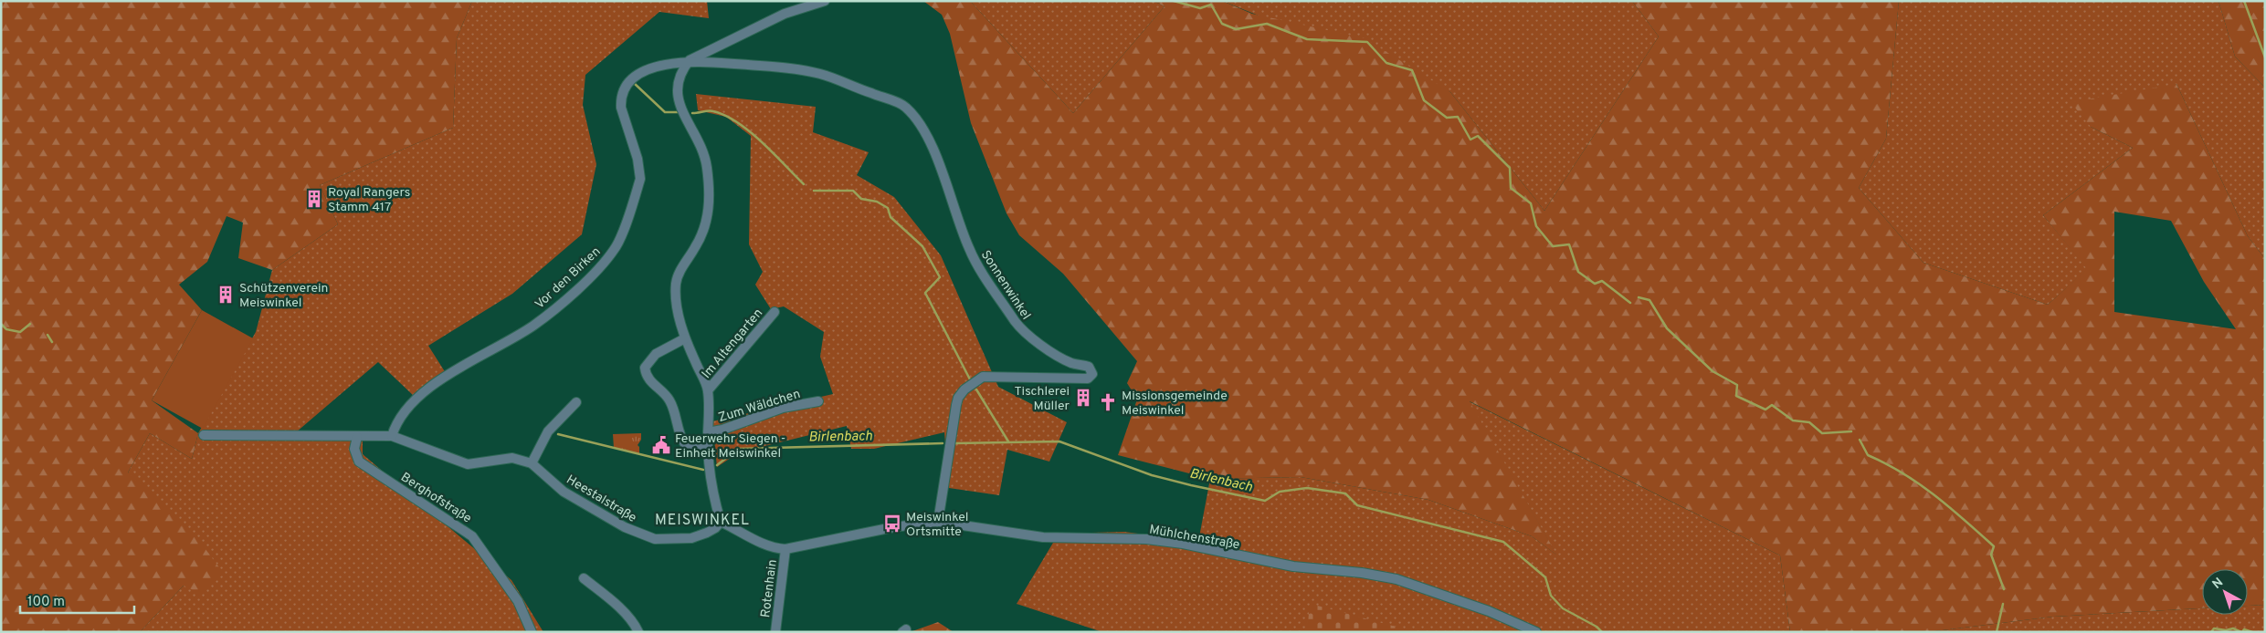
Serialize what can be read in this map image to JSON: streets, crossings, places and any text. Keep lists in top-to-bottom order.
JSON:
{
  "streets": {
    "street": [
      "Vor den Birken",
      "Sonnenwinkel",
      "Im Altengarten",
      "Zum Wäldchen",
      "Berghofstraße",
      "Heestalstraße",
      "Mühlchenstraße",
      "Rotenhain"
    ]
  },
  "crossings": [
    ["Vor den Birken", "Sonnenwinkel"],
    ["Vor den Birken", "Heestalstraße"],
    ["Sonnenwinkel", "Mühlchenstraße"],
    ["Berghofstraße", "Heestalstraße"],
    ["Mühlchenstraße", "Rotenhain"]
  ],
  "districts": ["MEISWINKEL"],
  "water": ["Birlenbach"],
  "places": {
    "building": ["Royal Rangers Stamm 417", "Schützenverein Meiswinkel", "Tischlerei Müller"],
    "church": ["Missionsgemeinde Meiswinkel"],
    "public building": ["Feuerwehr Siegen - Einheit Meiswinkel"],
    "bus stop": ["Meiswinkel Ortsmitte"]
  },
  "scale_bar": "100 m",
  "north": "top left"
}
